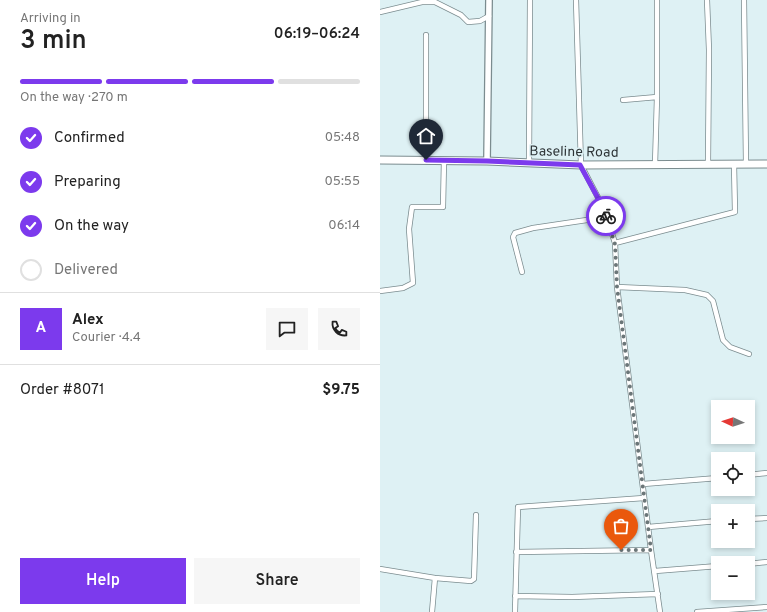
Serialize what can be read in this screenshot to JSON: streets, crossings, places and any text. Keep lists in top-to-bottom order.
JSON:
{
  "streets": {
    "main road": ["Baseline Road"]
  },
  "north": "left",
  "page": {
    "heading": ["3 min", "Arriving in", "06:19–06:24"],
    "panel": [
      "Alex",
      "Courier · 4.4",
      "Order #8071",
      "$9.75"
    ],
    "bar": "On the way · 270 m",
    "list": [
      ["Confirmed", "05:48"],
      ["Preparing", "05:55"],
      ["On the way", "06:14"],
      "Delivered"
    ],
    "round": "A",
    "map_buttons": ["+", "−"],
    "buttons": ["Help", "Share"]
  }
}
